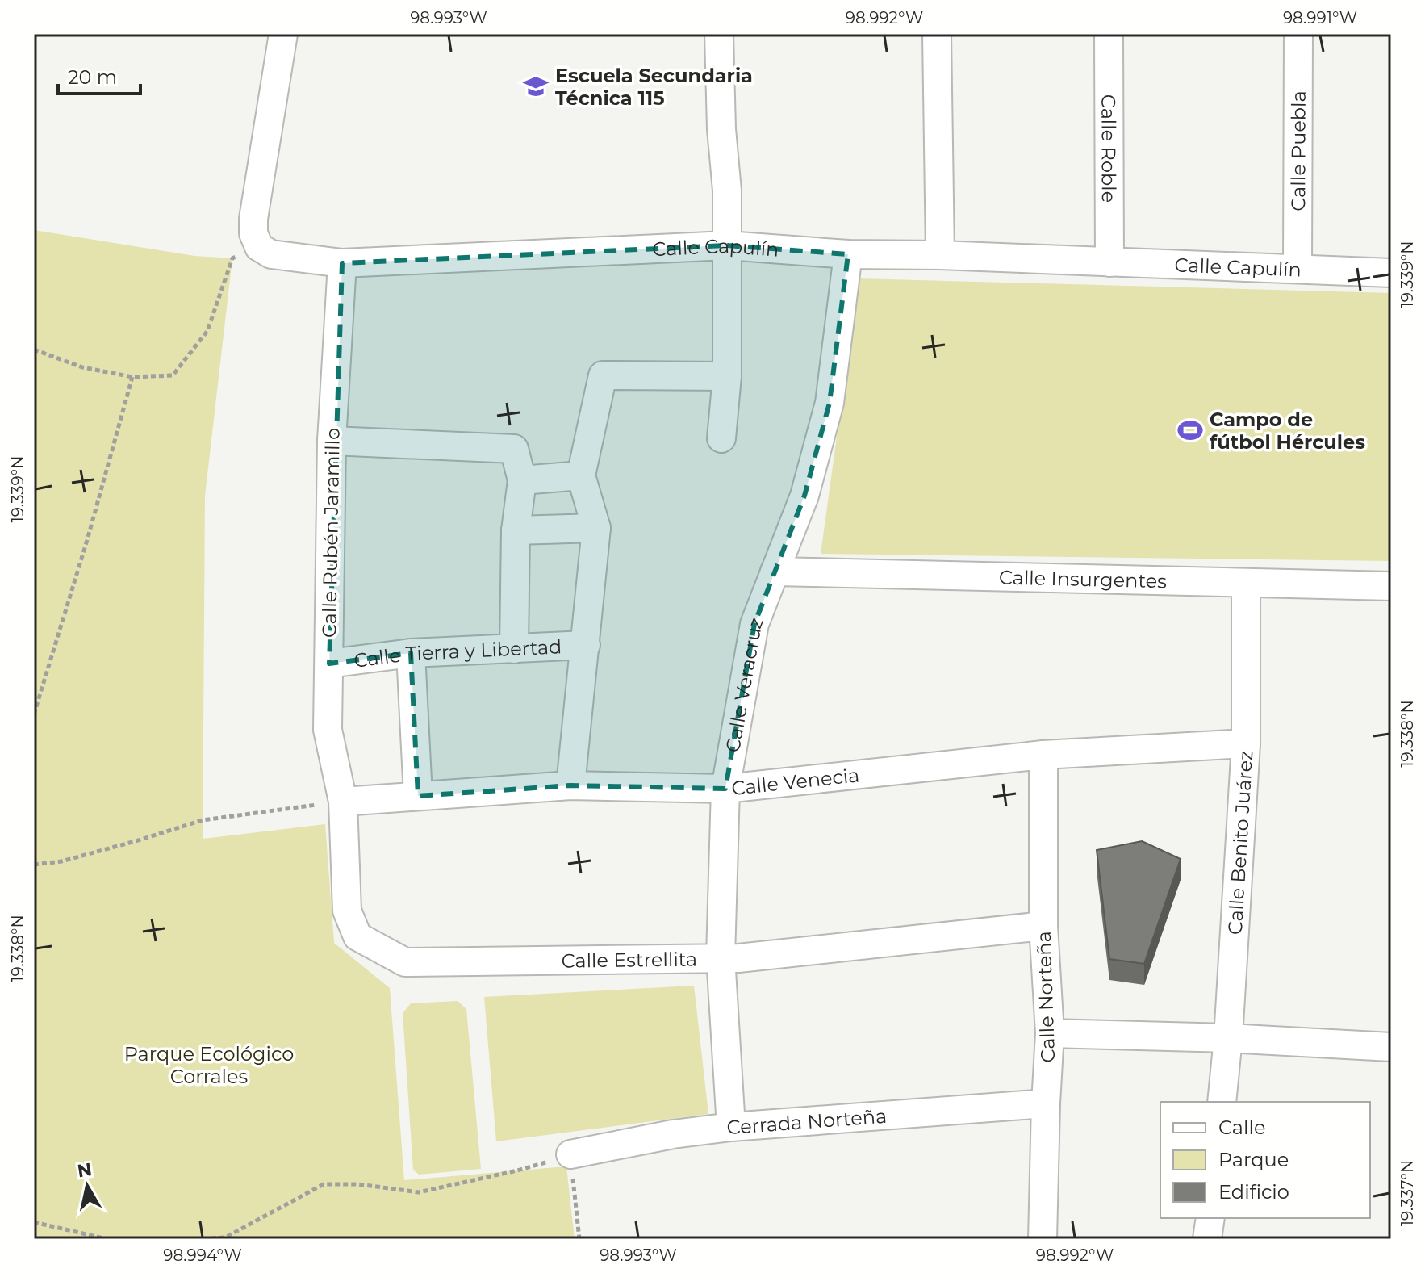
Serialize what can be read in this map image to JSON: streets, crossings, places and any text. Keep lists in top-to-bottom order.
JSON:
{
  "streets": {
    "street": [
      "Calle Roble",
      "Calle Puebla",
      "Calle Capulín",
      "Calle Rubén Jaramillo",
      "Calle Insurgentes",
      "Calle Tierra y Libertad",
      "Calle Veracruz",
      "Calle Venecia",
      "Calle Benito Juárez",
      "Calle Estrellita",
      "Calle Norteña",
      "Cerrada Norteña"
    ]
  },
  "crossings": [
    ["Calle Roble", "Calle Capulín"],
    ["Calle Puebla", "Calle Capulín"],
    ["Calle Capulín", "Calle Rubén Jaramillo"],
    ["Calle Capulín", "Calle Veracruz"],
    ["Calle Rubén Jaramillo", "Calle Tierra y Libertad"],
    ["Calle Rubén Jaramillo", "Calle Venecia"],
    ["Calle Rubén Jaramillo", "Calle Estrellita"],
    ["Calle Insurgentes", "Calle Veracruz"],
    ["Calle Insurgentes", "Calle Benito Juárez"],
    ["Calle Veracruz", "Calle Venecia"],
    ["Calle Veracruz", "Calle Estrellita"],
    ["Calle Veracruz", "Cerrada Norteña"],
    ["Calle Venecia", "Calle Benito Juárez"],
    ["Calle Venecia", "Calle Estrellita"],
    ["Calle Venecia", "Calle Norteña"],
    ["Calle Estrellita", "Calle Norteña"],
    ["Calle Norteña", "Cerrada Norteña"]
  ],
  "parks": ["Parque Ecológico Corrales"],
  "places": {
    "school or university": ["Escuela Secundaria Técnica 115"],
    "sports": ["Campo de fútbol Hércules"]
  },
  "legend": ["Calle", "Parque", "Edificio"],
  "scale_bar": "20 m",
  "north": "top",
  "coordinates": [
    "98.993°W",
    "98.992°W",
    "98.991°W",
    "19.339°N",
    "19.338°N",
    "19.337°N",
    "98.994°W"
  ]
}
